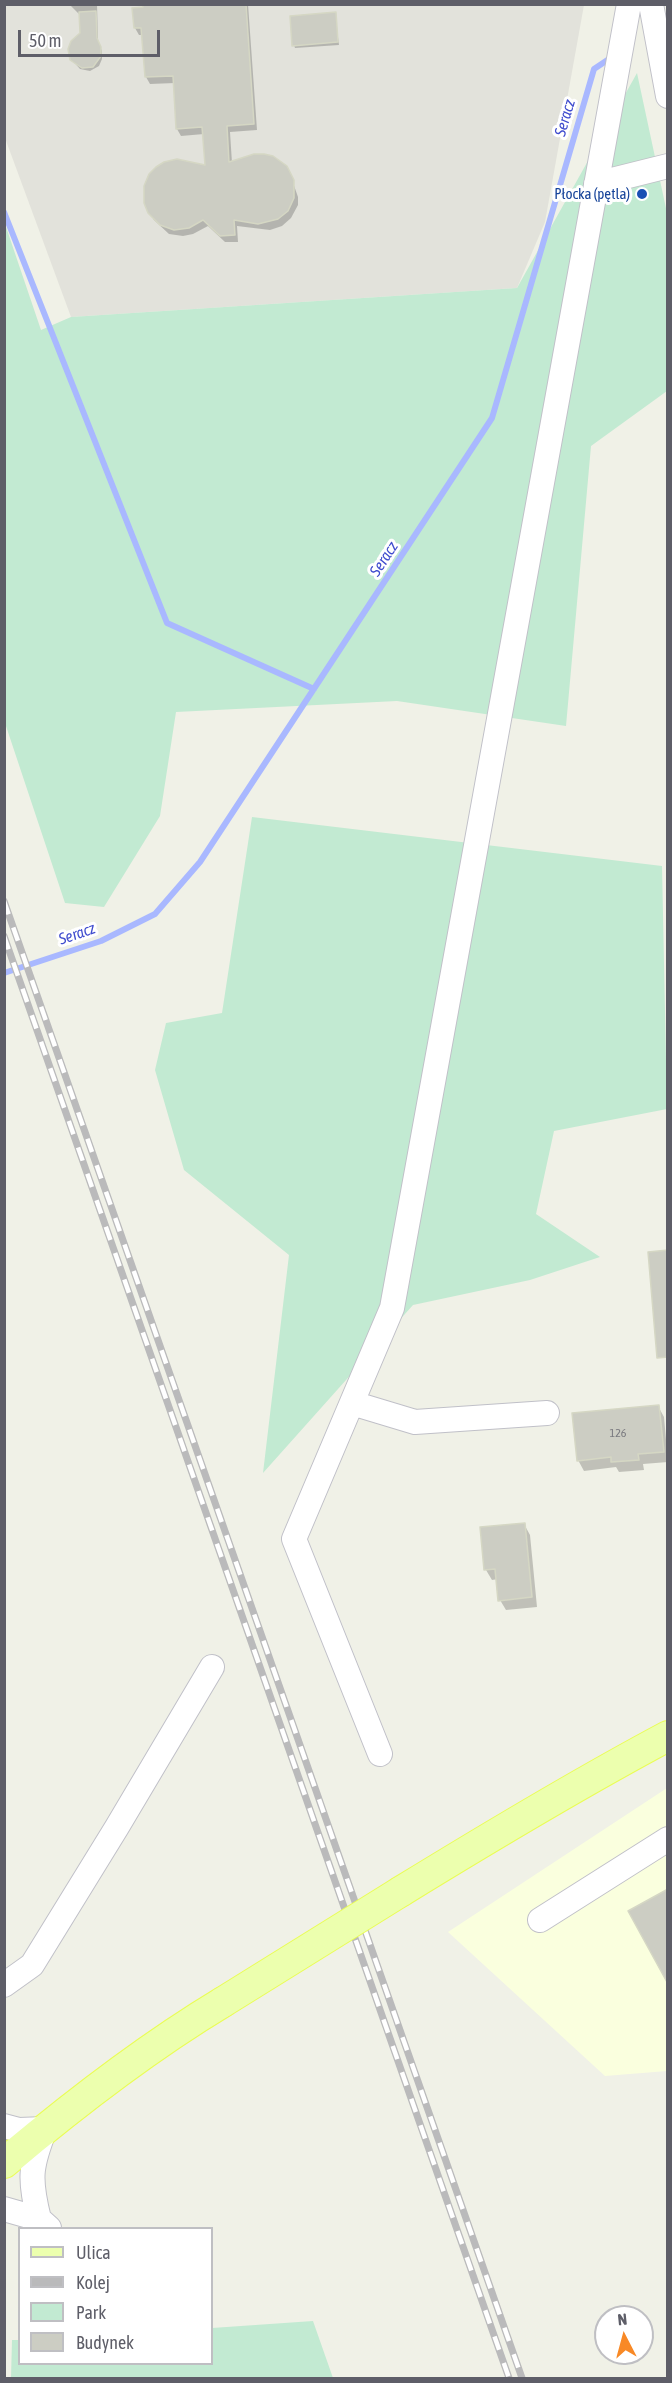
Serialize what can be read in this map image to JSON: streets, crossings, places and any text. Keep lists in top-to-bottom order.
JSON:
{
  "water": ["Seracz"],
  "places": ["Płocka (pętla)"],
  "house_numbers": ["126"],
  "legend": [
    "Ulica",
    "Kolej",
    "Park",
    "Budynek"
  ],
  "scale_bar": "50 m",
  "north": "top"
}
